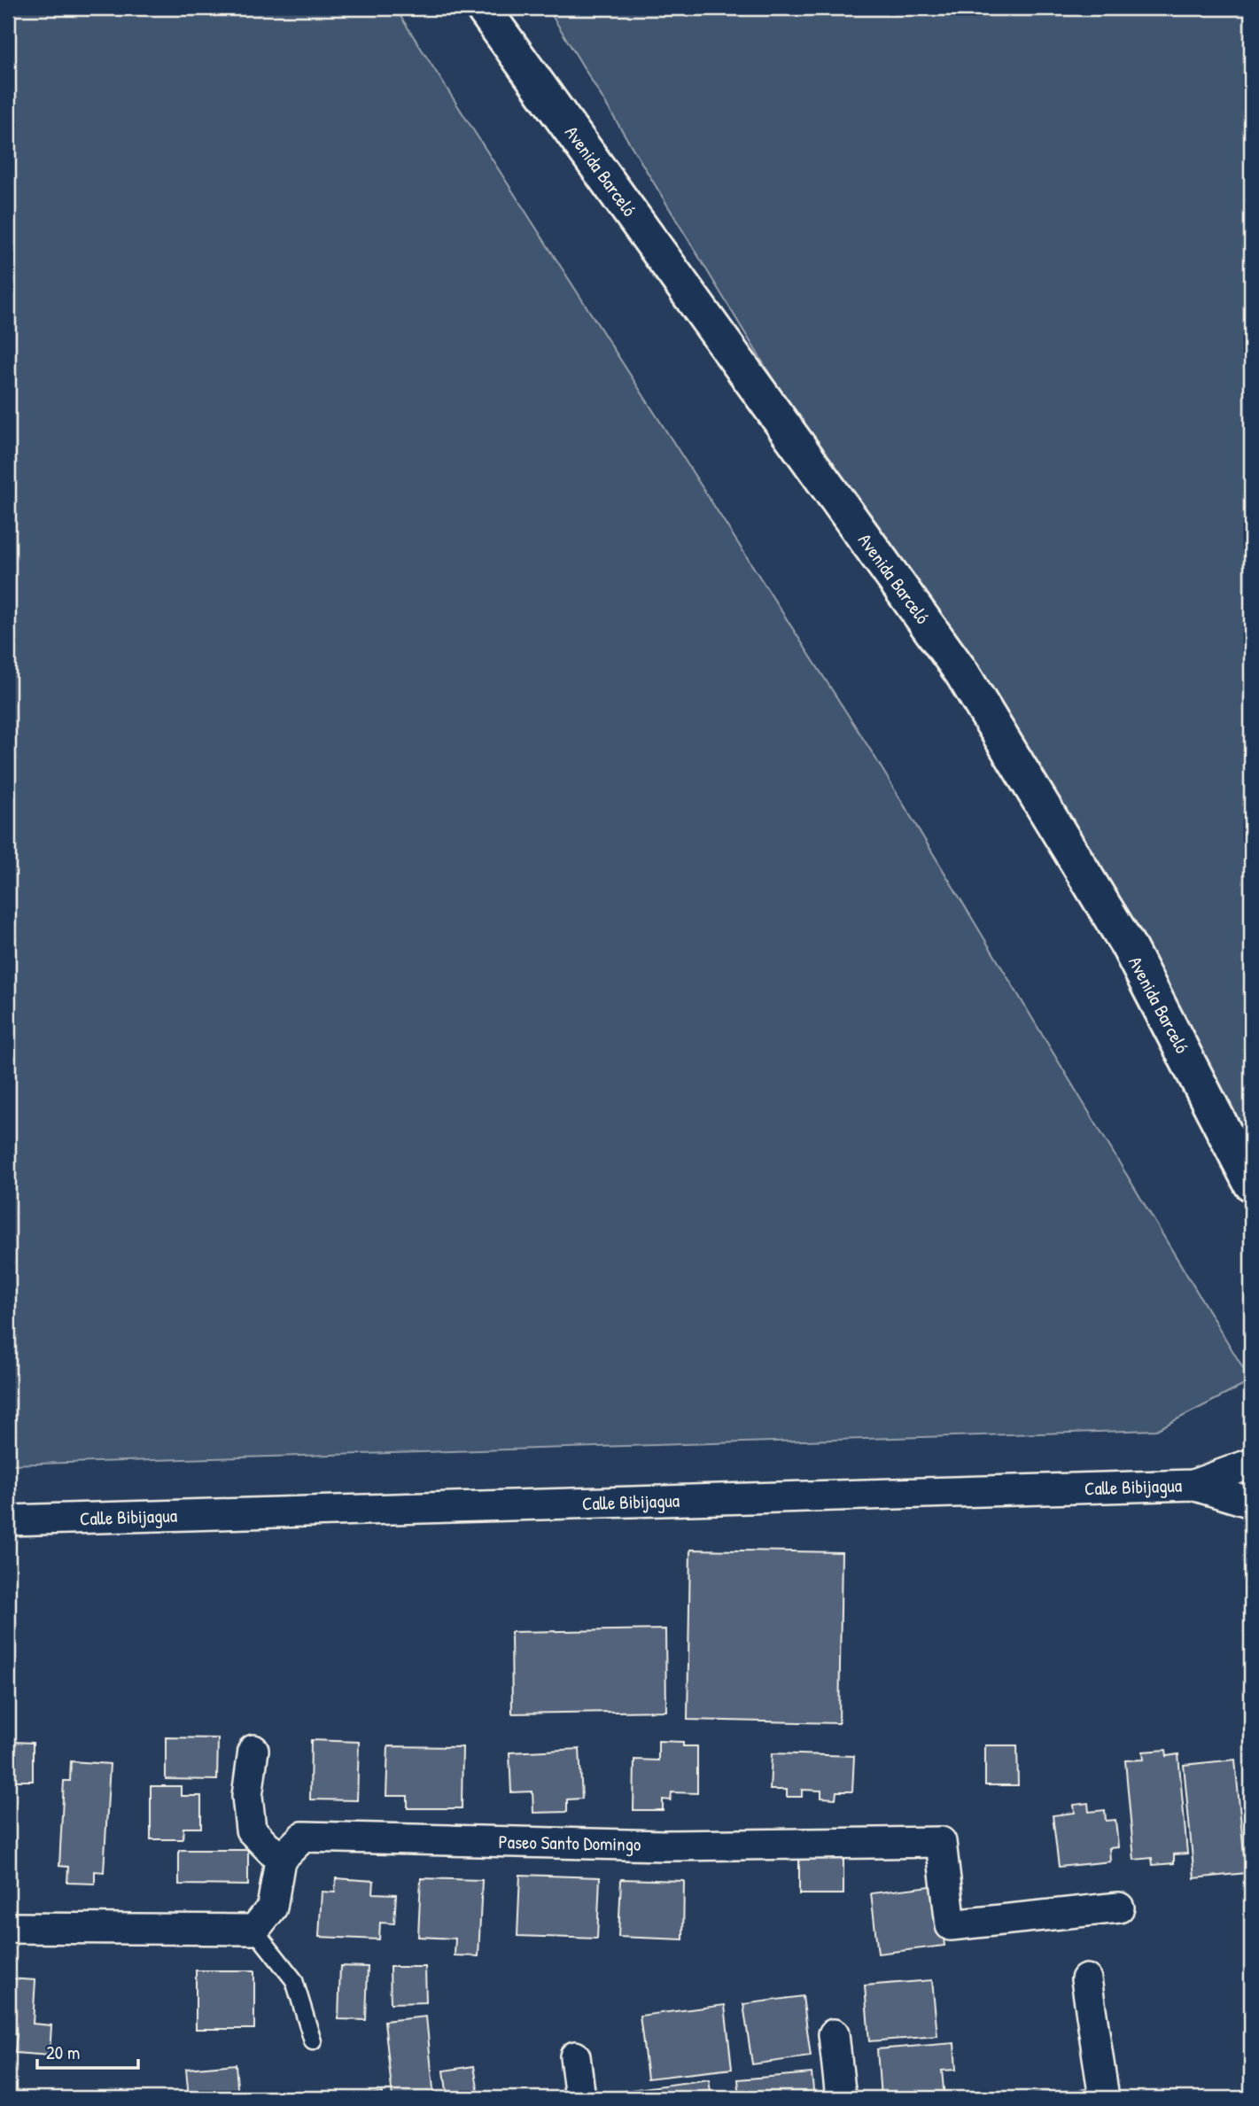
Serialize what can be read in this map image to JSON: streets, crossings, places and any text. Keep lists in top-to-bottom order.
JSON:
{
  "streets": {
    "street": ["Avenida Barceló", "Calle Bibijagua", "Paseo Santo Domingo"]
  },
  "scale_bar": "20 m"
}
